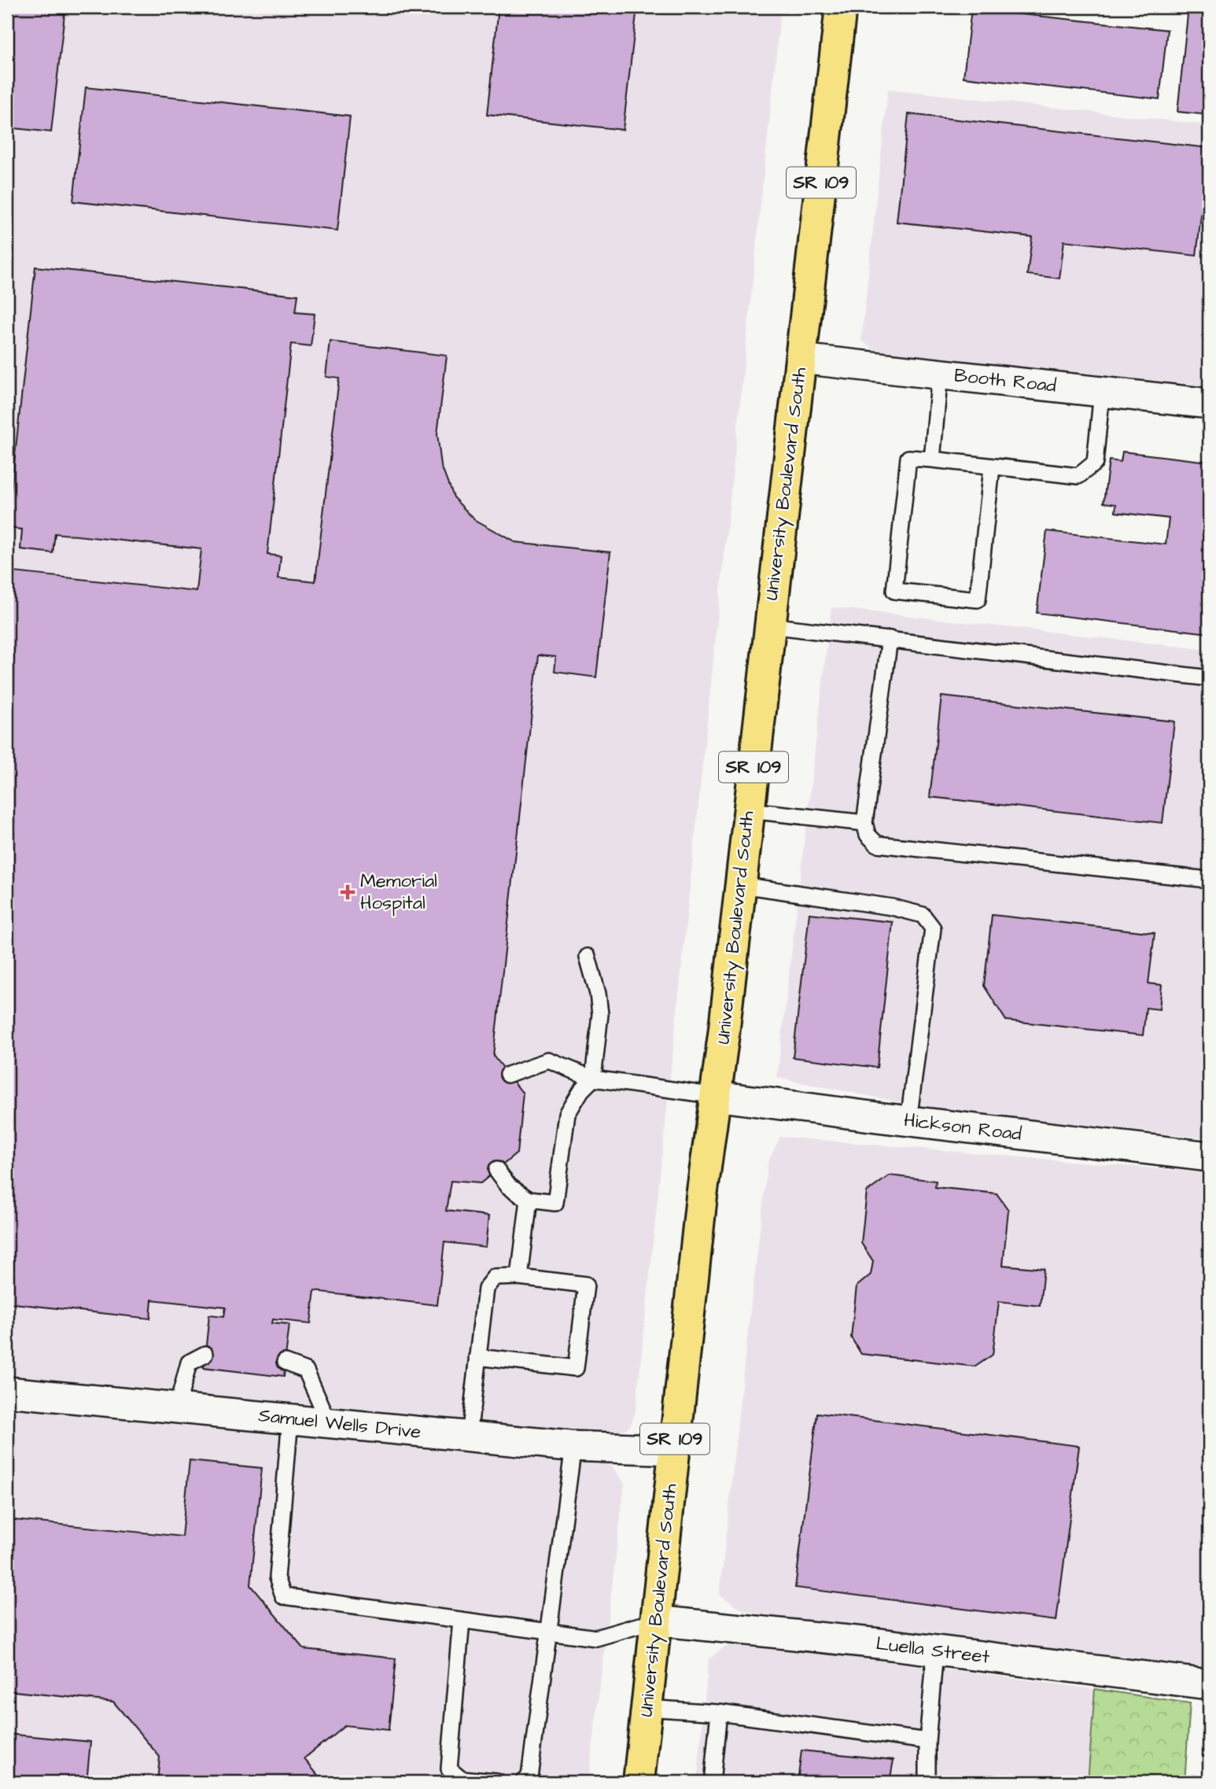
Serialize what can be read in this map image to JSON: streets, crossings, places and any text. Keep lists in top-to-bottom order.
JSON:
{
  "streets": {
    "main road": ["SR 109", "University Boulevard South"],
    "street": [
      "Booth Road",
      "Hickson Road",
      "Samuel Wells Drive",
      "Luella Street"
    ]
  },
  "crossings": [
    ["Booth Road", "University Boulevard South"],
    ["University Boulevard South", "Hickson Road"],
    ["University Boulevard South", "Samuel Wells Drive"],
    ["University Boulevard South", "Luella Street"]
  ],
  "places": {
    "health": ["Memorial Hospital"]
  }
}
